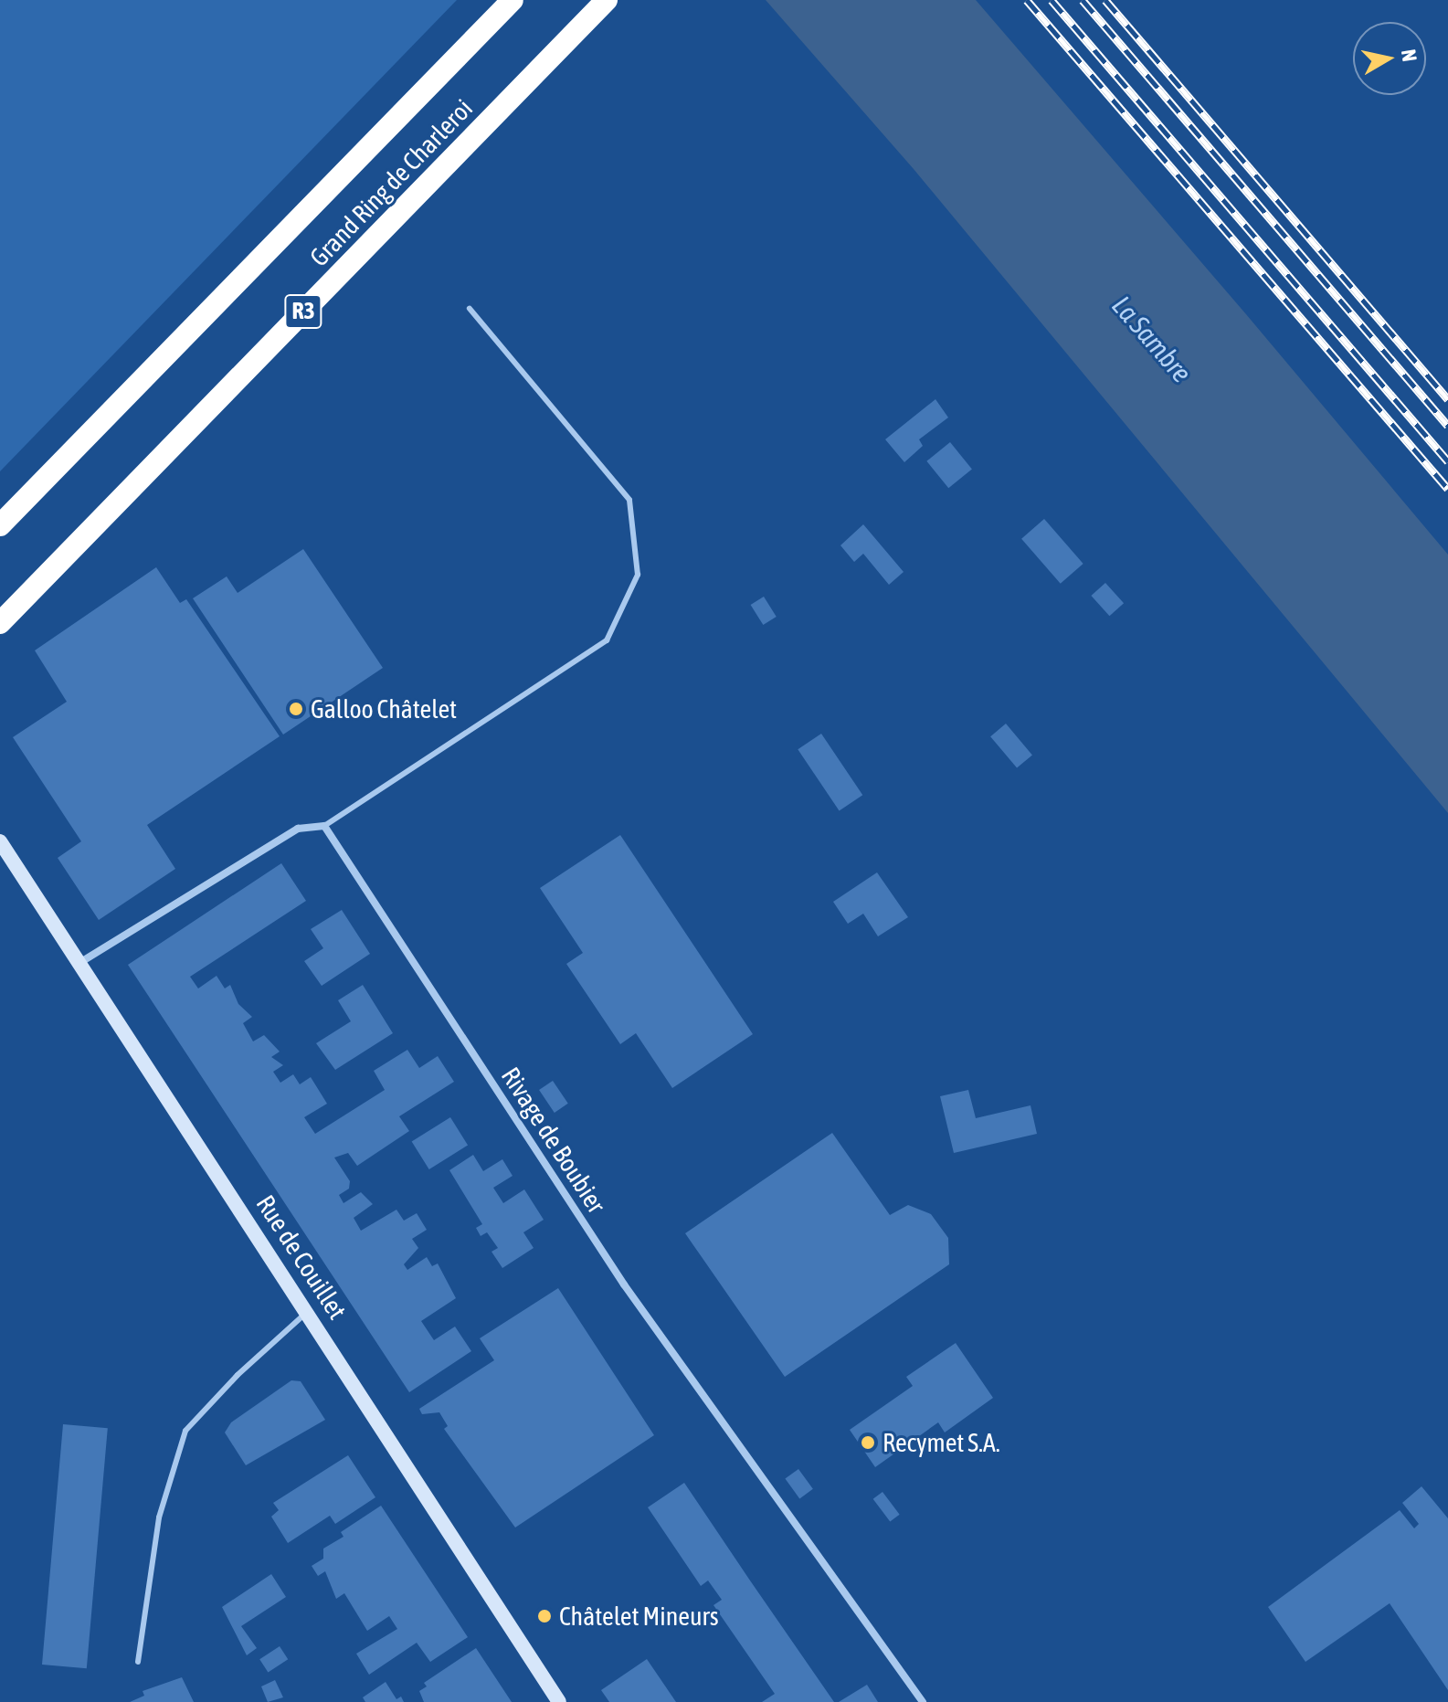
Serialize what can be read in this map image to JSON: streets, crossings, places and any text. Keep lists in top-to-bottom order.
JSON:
{
  "streets": {
    "highway": ["Grand Ring de Charleroi", "R3"],
    "main road": ["Rue de Couillet"],
    "street": ["Rivage de Boubier"]
  },
  "water": ["La Sambre"],
  "places": ["Galloo Châtelet", "Recymet S.A.", "Châtelet Mineurs"],
  "north": "right"
}
